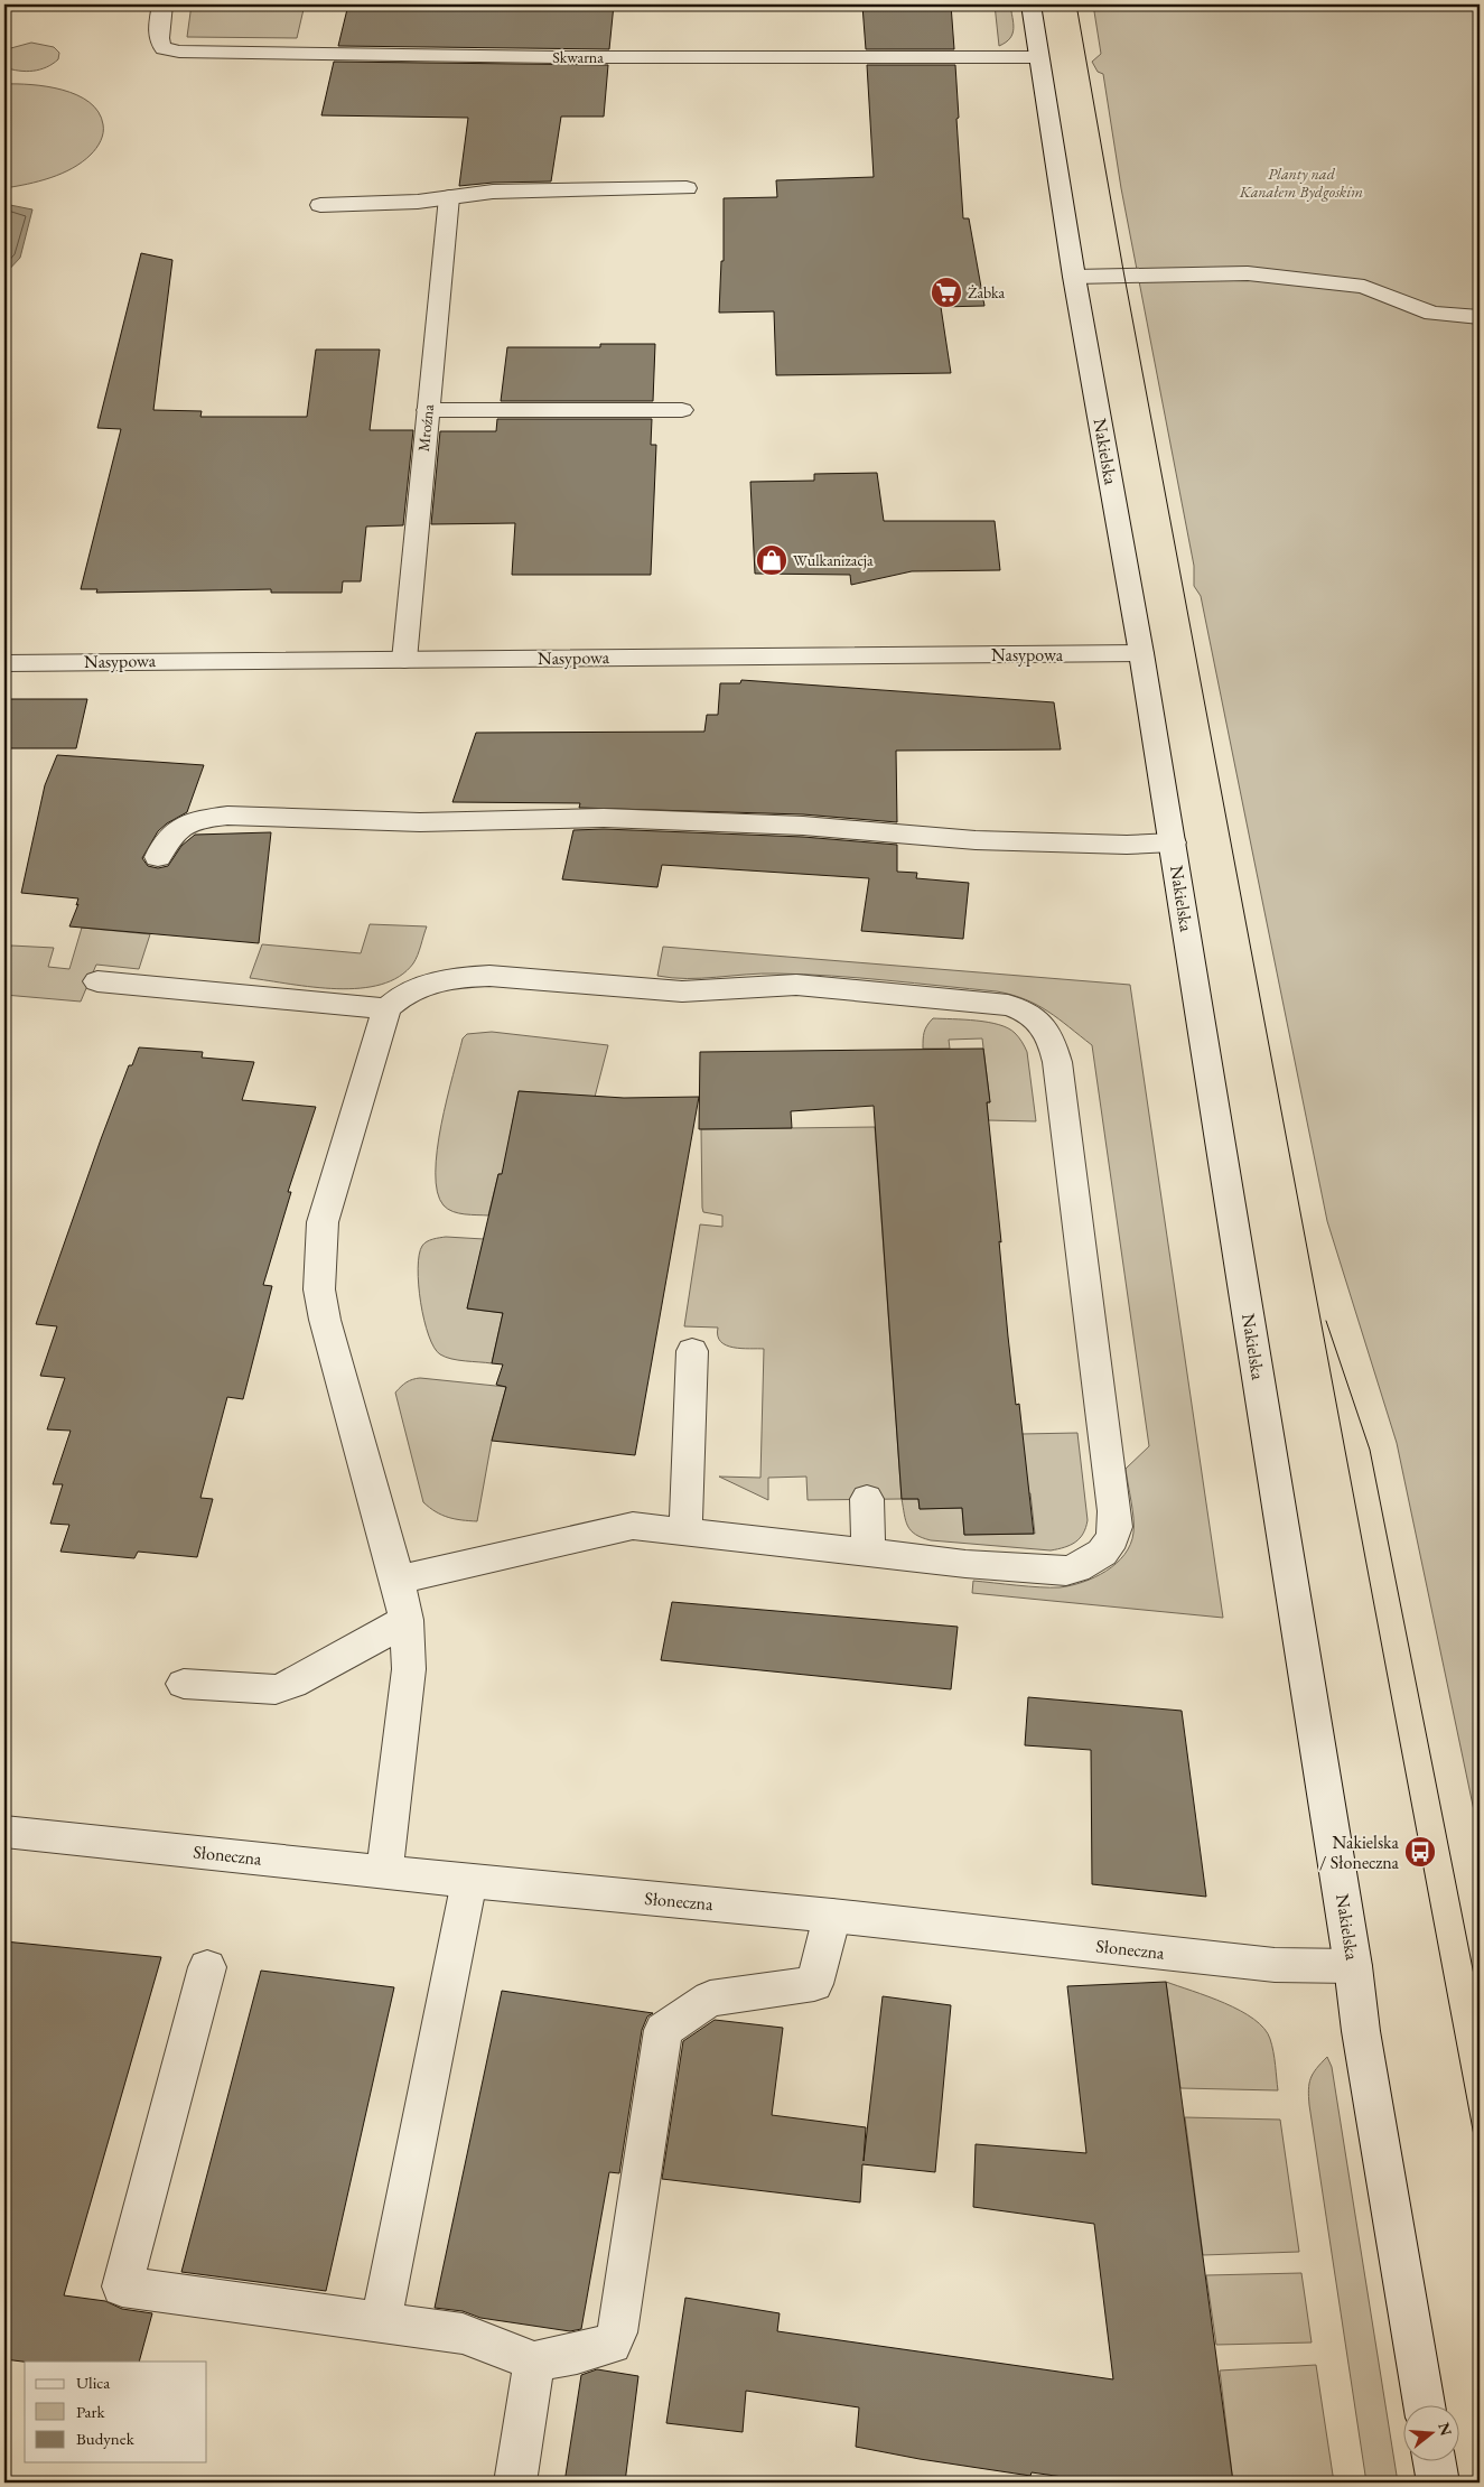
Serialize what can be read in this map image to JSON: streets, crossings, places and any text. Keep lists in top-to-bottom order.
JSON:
{
  "streets": {
    "street": [
      "Skwarna",
      "Mroźna",
      "Nakielska",
      "Nasypowa",
      "Słoneczna"
    ]
  },
  "crossings": [
    ["Skwarna", "Nakielska"],
    ["Mroźna", "Nasypowa"],
    ["Nakielska", "Nasypowa"],
    ["Nakielska", "Słoneczna"]
  ],
  "parks": ["Planty nad Kanałem Bydgoskim"],
  "places": {
    "supermarket": ["Żabka"],
    "shop": ["Wulkanizacja"],
    "bus stop": ["Nakielska / Słoneczna"]
  },
  "legend": ["Ulica", "Park", "Budynek"],
  "north": "right"
}
